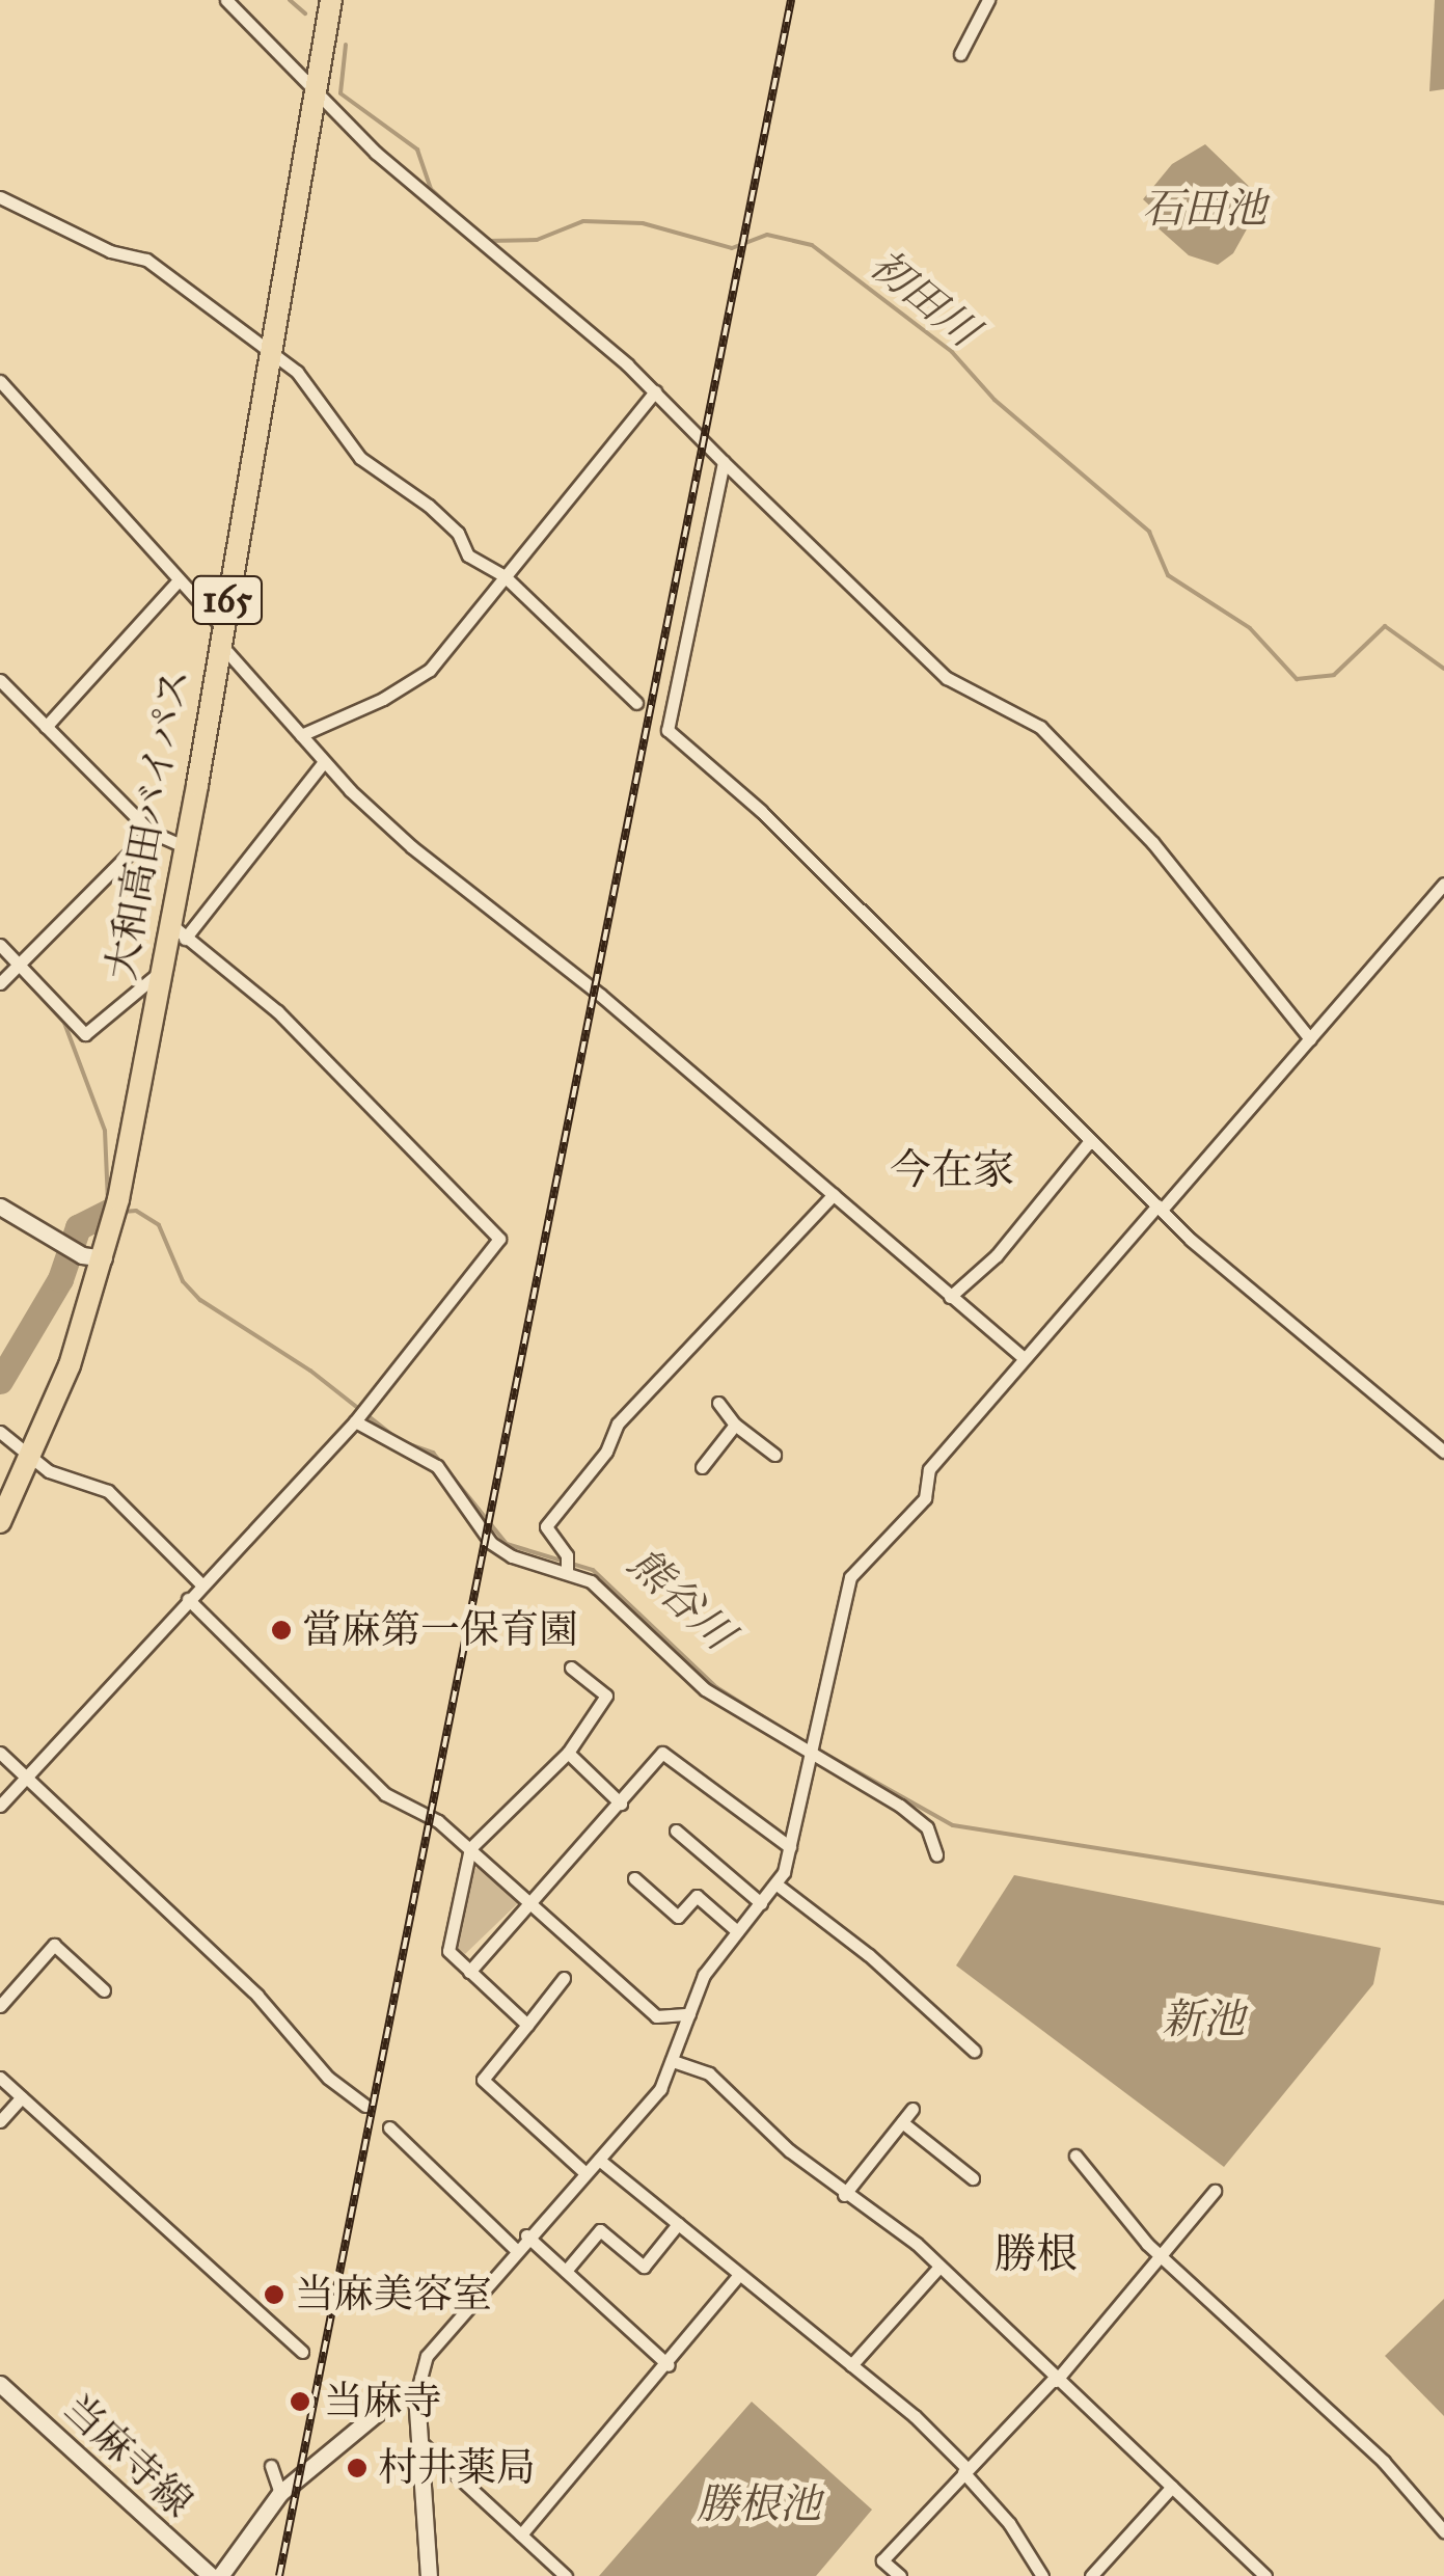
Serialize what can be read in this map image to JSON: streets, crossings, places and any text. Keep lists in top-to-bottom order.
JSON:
{
  "streets": {
    "highway": ["165", "大和高田バイパス"],
    "main road": ["当麻寺線"]
  },
  "districts": ["今在家", "勝根"],
  "water": [
    "石田池",
    "初田川",
    "熊谷川",
    "新池",
    "勝根池"
  ],
  "places": [
    "當麻第一保育園",
    "当麻美容室",
    "当麻寺",
    "村井薬局"
  ]
}
